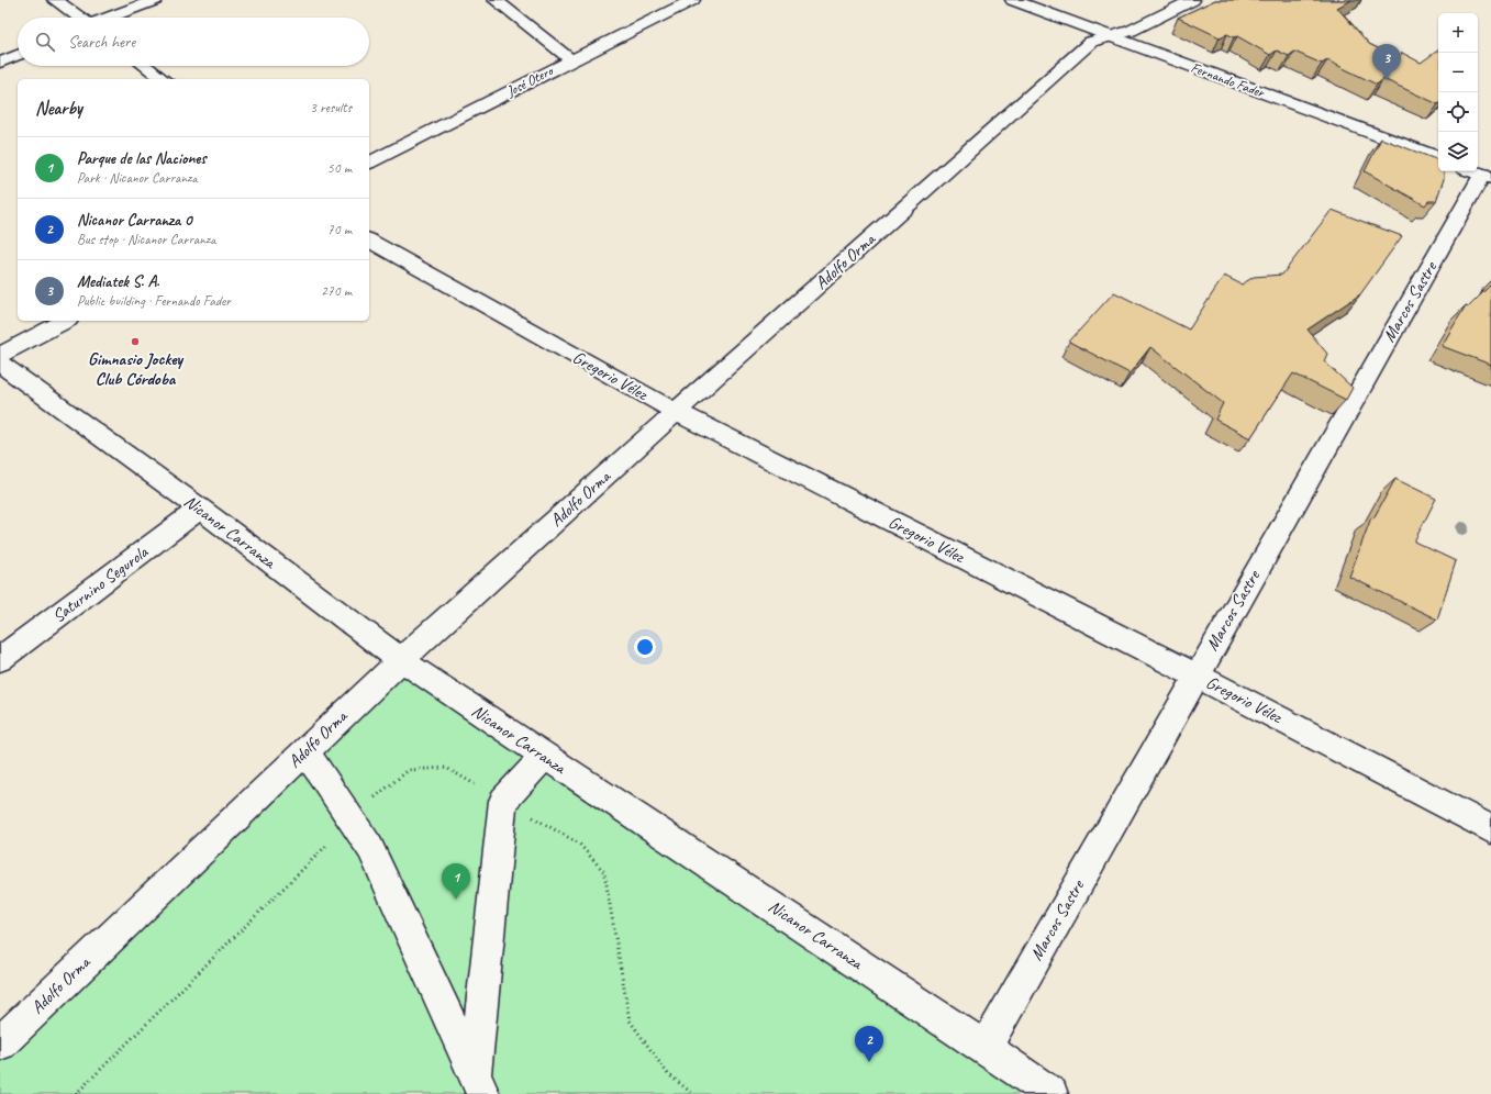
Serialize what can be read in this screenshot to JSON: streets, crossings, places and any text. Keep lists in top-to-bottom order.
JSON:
{
  "streets": {
    "street": [
      "Fernando Fader",
      "José Otero",
      "Adolfo Orma",
      "Marcos Sastre",
      "Gregorio Vélez",
      "Nicanor Carranza",
      "Saturnino Segurola"
    ]
  },
  "crossings": [
    ["Fernando Fader", "Adolfo Orma"],
    ["Adolfo Orma", "Gregorio Vélez"],
    ["Adolfo Orma", "Nicanor Carranza"],
    ["Marcos Sastre", "Gregorio Vélez"],
    ["Marcos Sastre", "Nicanor Carranza"],
    ["Nicanor Carranza", "Saturnino Segurola"]
  ],
  "places": ["Gimnasio Jockey Club Córdoba"],
  "page": {
    "map_buttons": ["+", "−"],
    "search": "Search here",
    "pins": ["3", "1", "2"],
    "heading": ["Nearby", "3 results"],
    "list": [
      {
        "mark": "1",
        "name": "Parque de las Naciones",
        "note": "Park · Nicanor Carranza",
        "value": "50 m"
      },
      {
        "mark": "2",
        "name": "Nicanor Carranza 0",
        "note": "Bus stop · Nicanor Carranza",
        "value": "70 m"
      },
      {
        "mark": "3",
        "name": "Mediatek S. A.",
        "note": "Public building · Fernando Fader",
        "value": "270 m"
      }
    ]
  }
}
